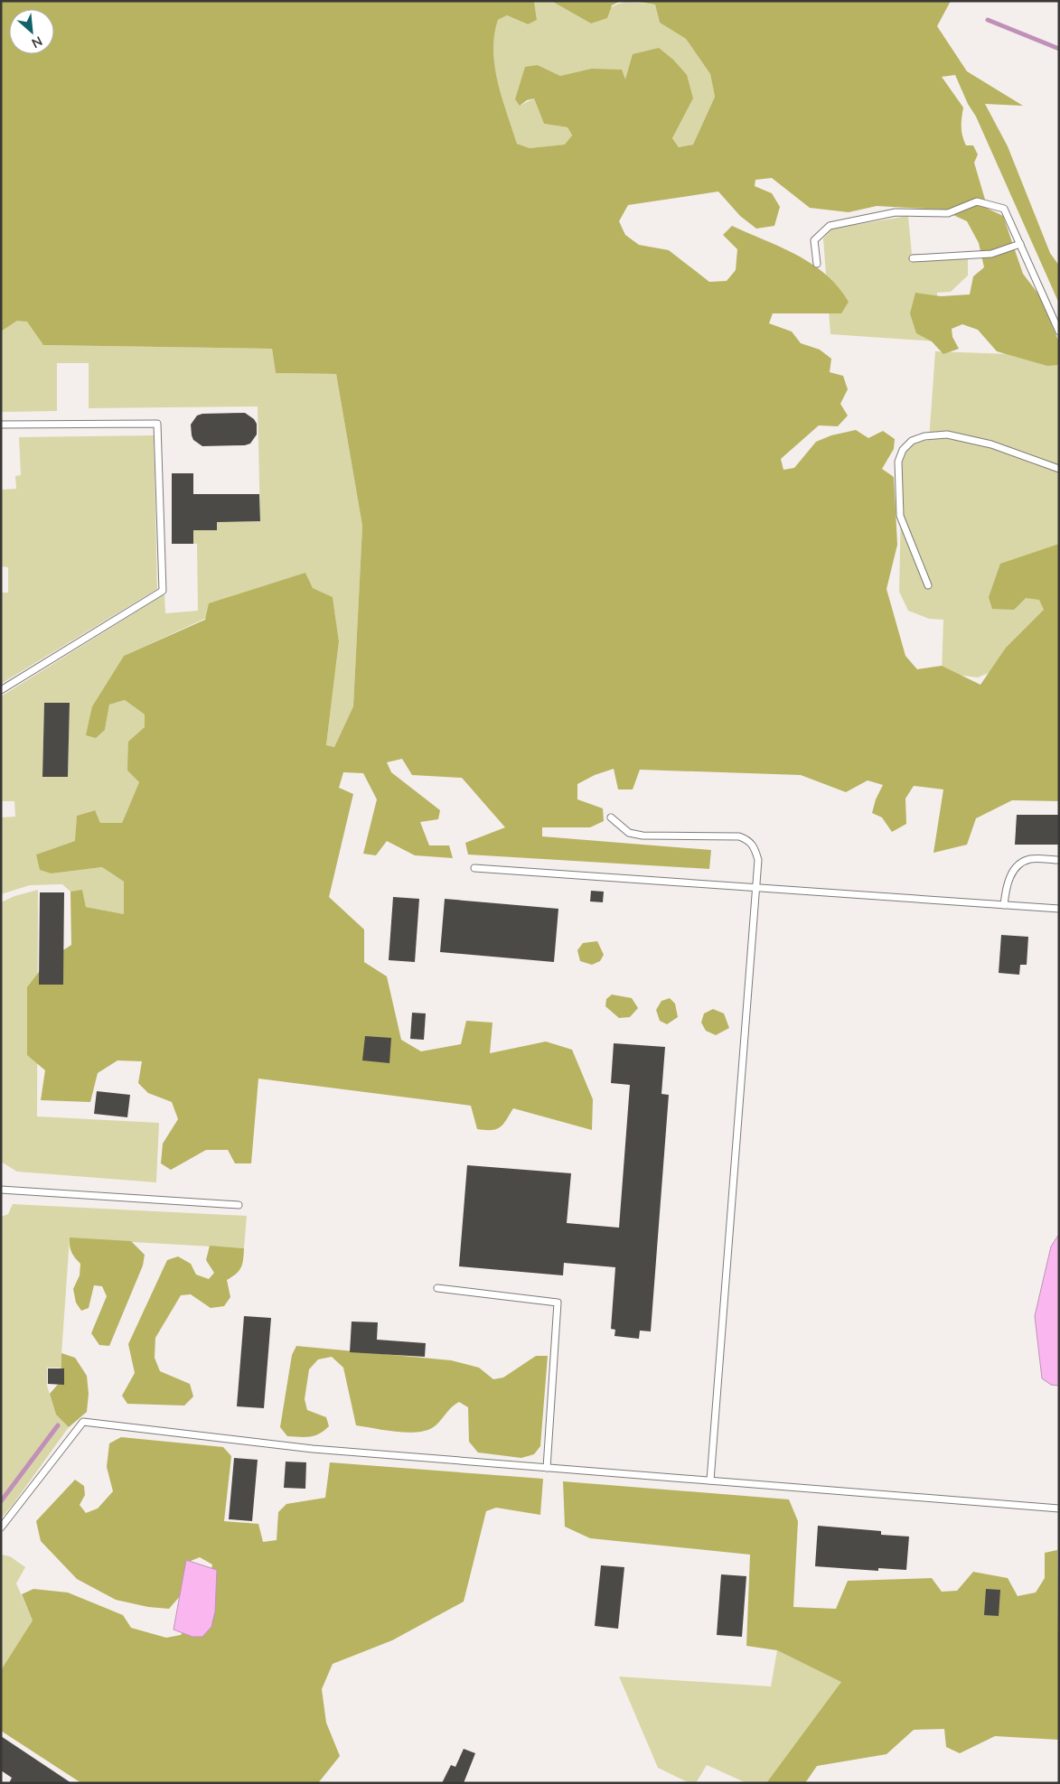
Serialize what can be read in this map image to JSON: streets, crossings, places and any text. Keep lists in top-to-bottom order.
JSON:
{
  "north": "bottom right"
}
